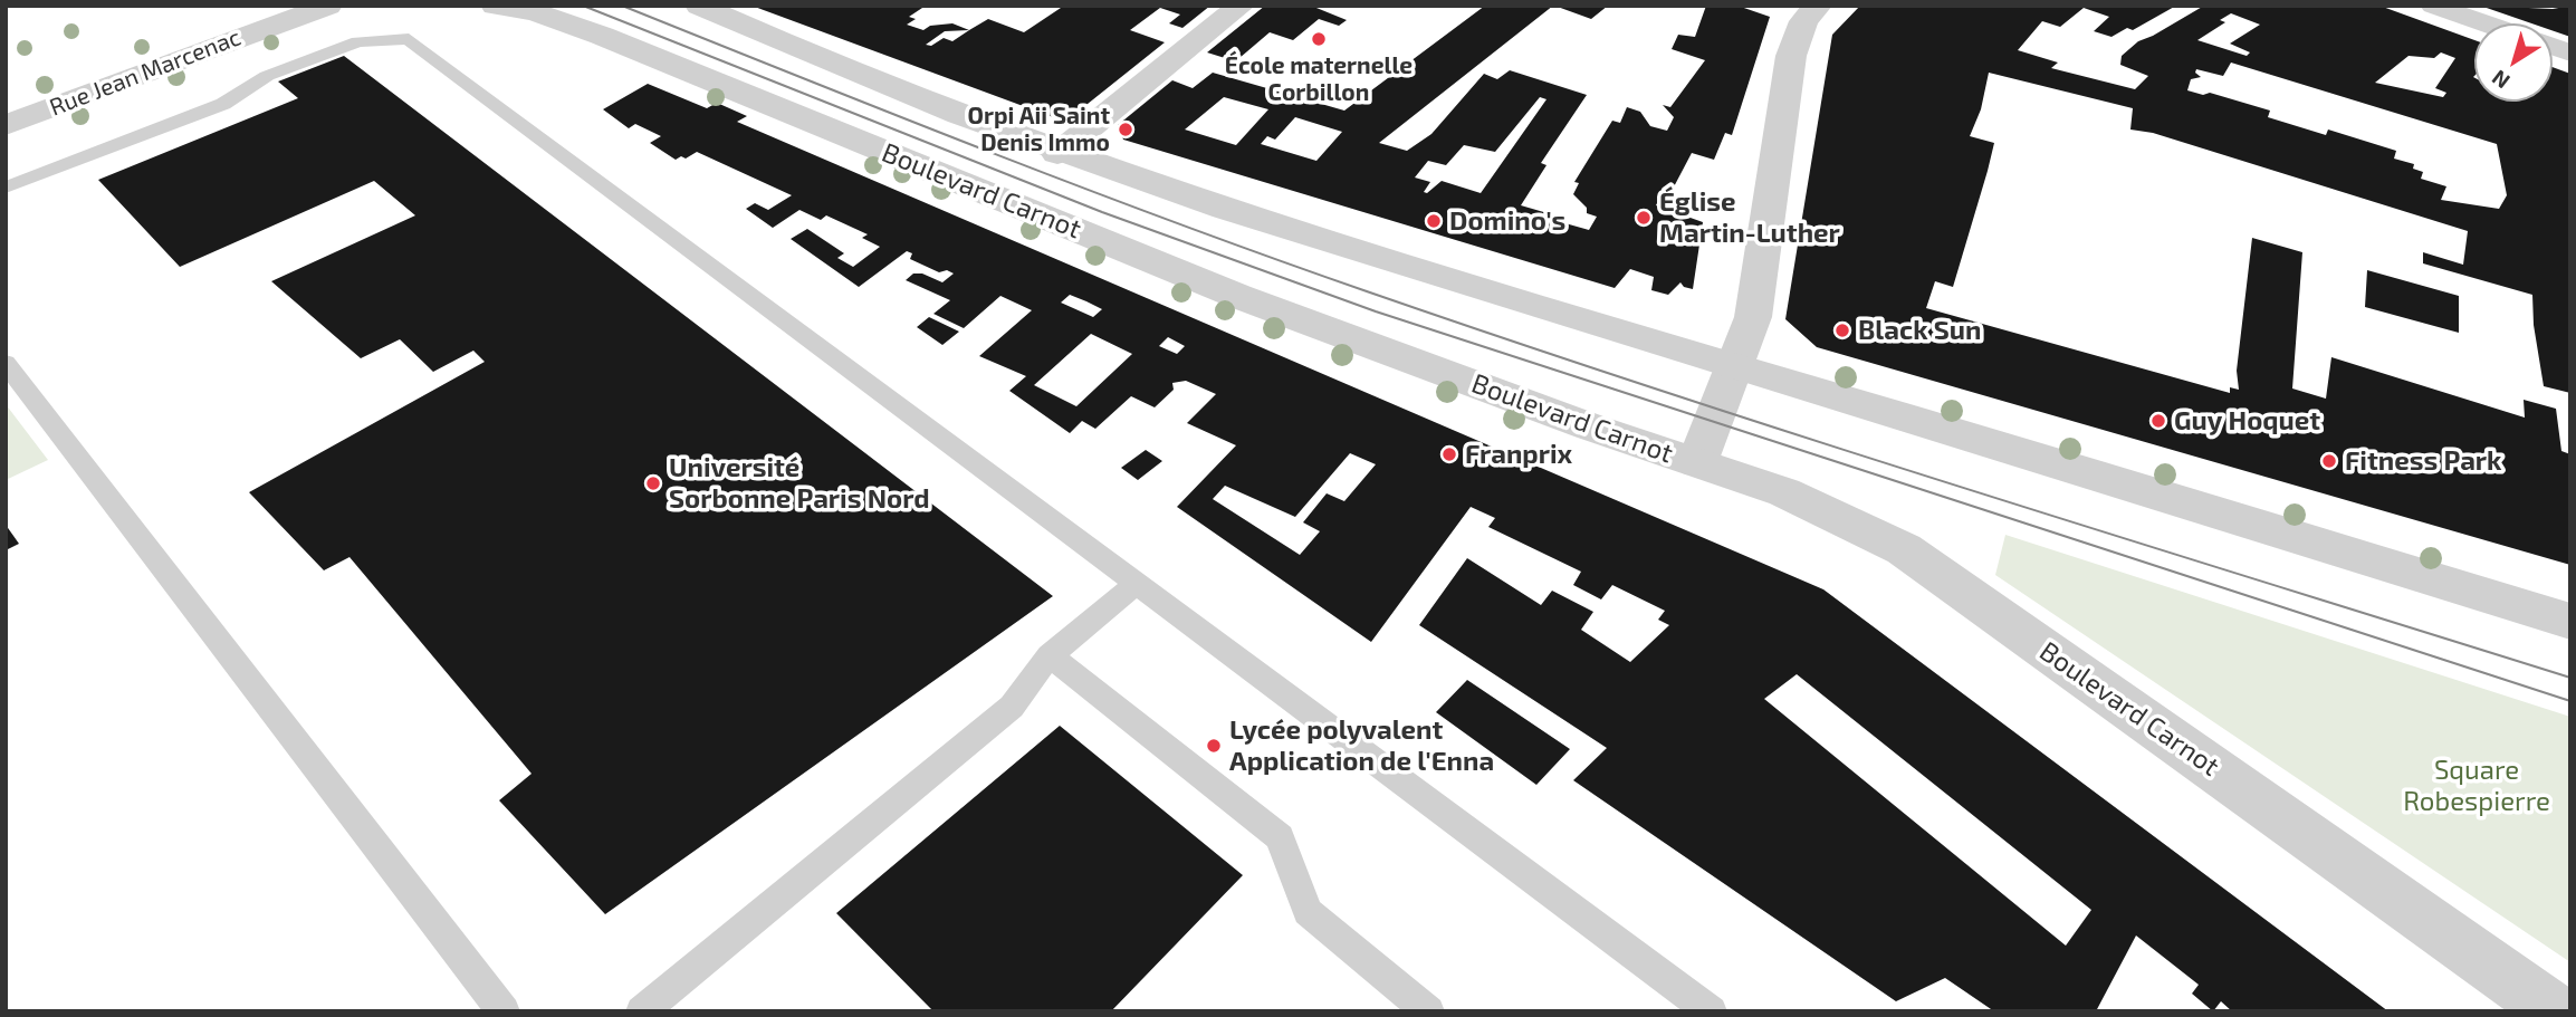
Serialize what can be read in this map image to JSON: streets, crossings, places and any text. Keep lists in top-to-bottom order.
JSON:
{
  "streets": {
    "street": ["Rue Jean Marcenac", "Boulevard Carnot"]
  },
  "parks": ["Square Robespierre"],
  "places": [
    "École maternelle Corbillon",
    "Orpi Aii Saint Denis Immo",
    "Église Martin-Luther",
    "Domino's",
    "Black Sun",
    "Guy Hoquet",
    "Franprix",
    "Fitness Park",
    "Université Sorbonne Paris Nord",
    "Lycée polyvalent Application de l'Enna"
  ],
  "north": "bottom left"
}
